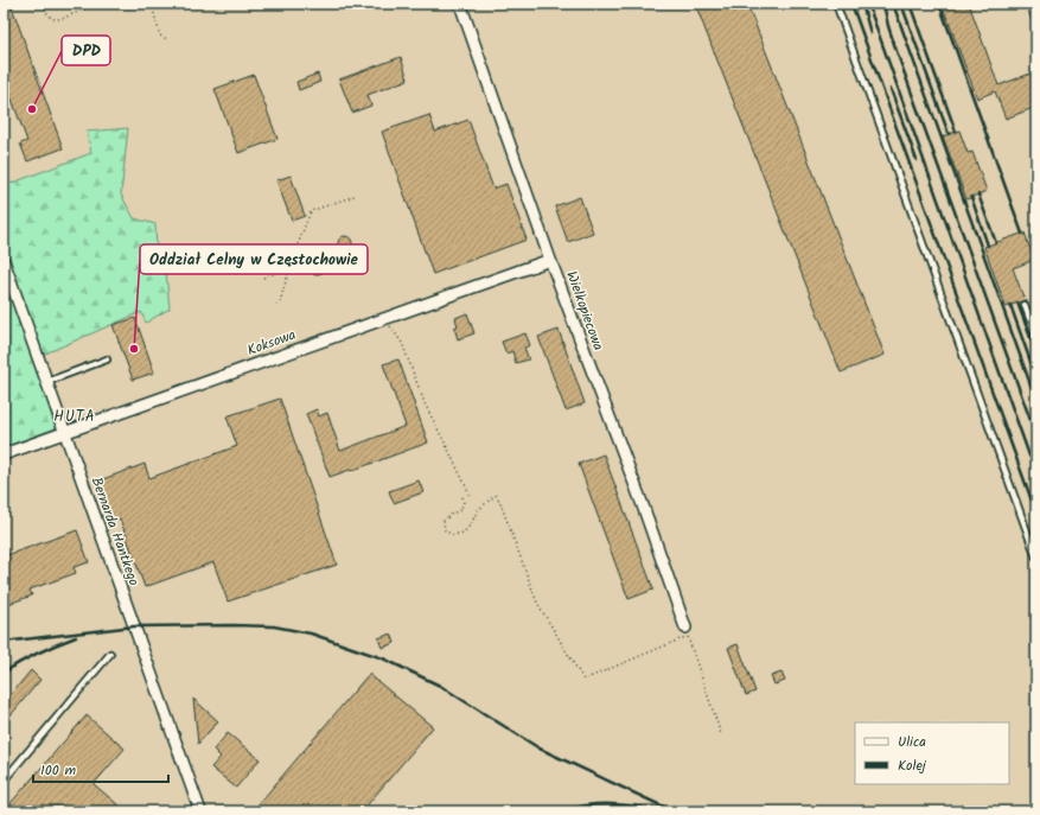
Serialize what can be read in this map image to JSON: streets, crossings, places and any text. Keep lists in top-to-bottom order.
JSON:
{
  "streets": {
    "street": ["Wielkopiecowa", "Koksowa", "Bernarda Hantkego"]
  },
  "crossings": [
    ["Wielkopiecowa", "Koksowa"],
    ["Koksowa", "Bernarda Hantkego"]
  ],
  "districts": ["HUTA"],
  "places": ["DPD", "Oddział Celny w Częstochowie"],
  "legend": ["Ulica", "Kolej"],
  "scale_bar": "100 m"
}
